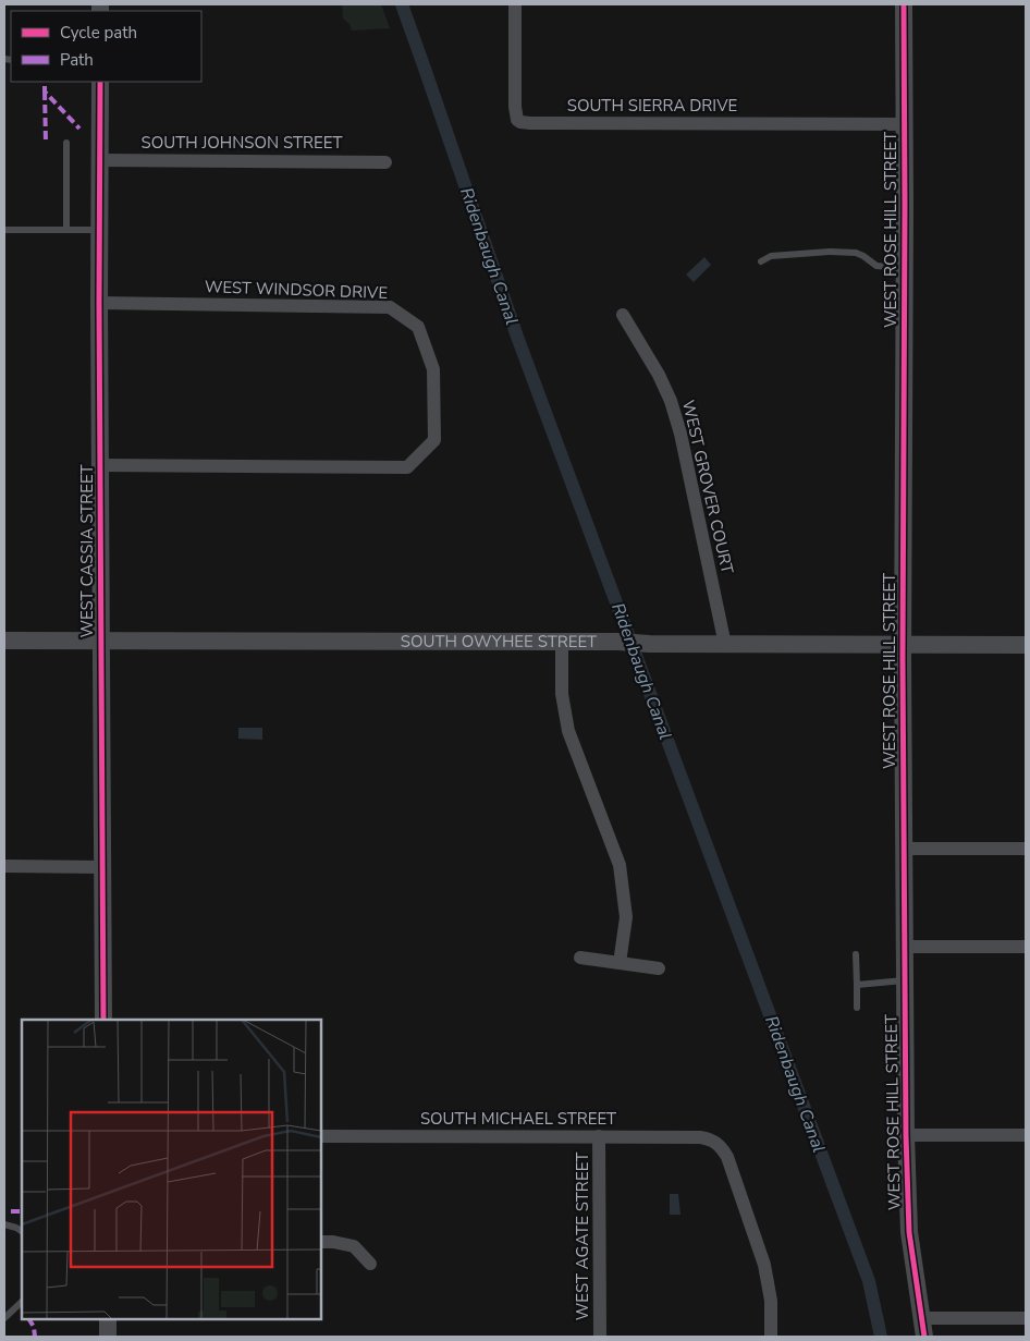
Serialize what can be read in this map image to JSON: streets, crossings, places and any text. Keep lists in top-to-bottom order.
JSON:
{
  "streets": {
    "street": [
      "SOUTH SIERRA DRIVE",
      "SOUTH JOHNSON STREET",
      "WEST ROSE HILL STREET",
      "WEST WINDSOR DRIVE",
      "WEST GROVER COURT",
      "WEST CASSIA STREET",
      "SOUTH OWYHEE STREET",
      "SOUTH MICHAEL STREET",
      "WEST AGATE STREET"
    ]
  },
  "crossings": [
    ["SOUTH SIERRA DRIVE", "WEST ROSE HILL STREET"],
    ["SOUTH JOHNSON STREET", "WEST CASSIA STREET"],
    ["WEST ROSE HILL STREET", "SOUTH OWYHEE STREET"],
    ["WEST WINDSOR DRIVE", "WEST CASSIA STREET"],
    ["WEST GROVER COURT", "SOUTH OWYHEE STREET"],
    ["WEST CASSIA STREET", "SOUTH OWYHEE STREET"],
    ["SOUTH MICHAEL STREET", "WEST AGATE STREET"]
  ],
  "water": ["Ridenbaugh Canal"],
  "legend": ["Cycle path", "Path"]
}
